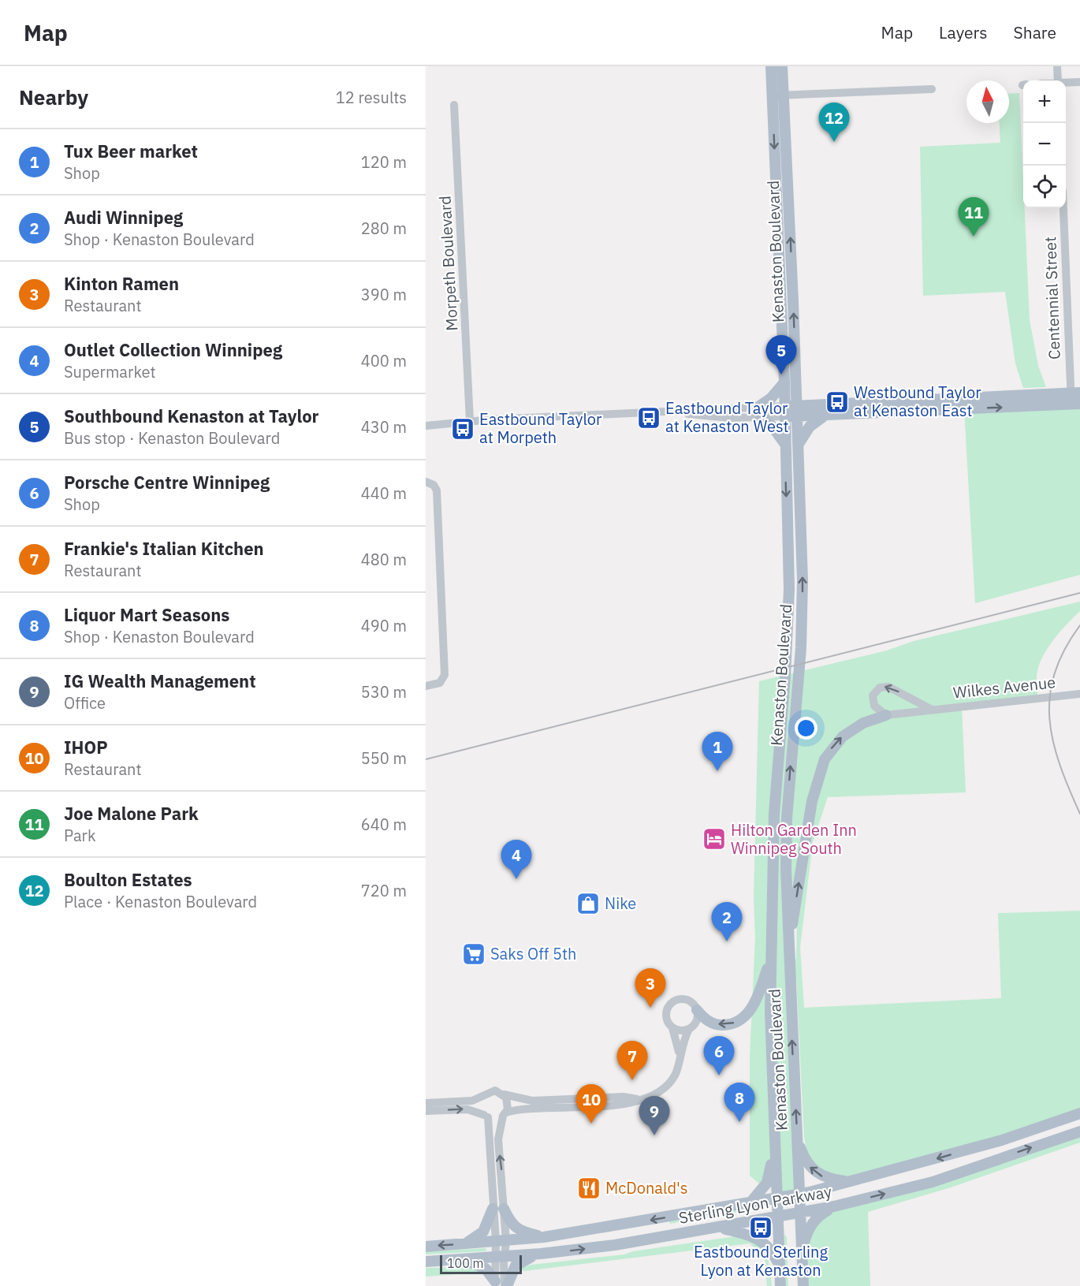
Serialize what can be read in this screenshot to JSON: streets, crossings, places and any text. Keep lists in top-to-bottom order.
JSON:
{
  "streets": {
    "main road": ["Kenaston Boulevard", "Sterling Lyon Parkway"],
    "street": ["Morpeth Boulevard", "Centennial Street", "Wilkes Avenue"]
  },
  "crossings": [
    ["Kenaston Boulevard", "Sterling Lyon Parkway"]
  ],
  "places": {
    "bus stop": [
      "Westbound Taylor at Kenaston East",
      "Eastbound Taylor at Kenaston West",
      "Eastbound Taylor at Morpeth",
      "Eastbound Sterling Lyon at Kenaston"
    ],
    "hotel": ["Hilton Garden Inn Winnipeg South"],
    "shop": ["Nike"],
    "supermarket": ["Saks Off 5th"],
    "restaurant": ["McDonald's"]
  },
  "scale_bar": "100 m",
  "north": "top",
  "page": {
    "header": "Map",
    "nav": ["Map", "Layers", "Share"],
    "heading": ["Nearby", "12 results"],
    "map_buttons": ["+", "−"],
    "pins": [
      "12",
      "11",
      "5",
      "1",
      "4",
      "2",
      "3",
      "6",
      "7",
      "8",
      "10",
      "9"
    ],
    "list": [
      {
        "mark": "1",
        "name": "Tux Beer market",
        "note": "Shop",
        "value": "120 m"
      },
      {
        "mark": "2",
        "name": "Audi Winnipeg",
        "note": "Shop · Kenaston Boulevard",
        "value": "280 m"
      },
      {
        "mark": "3",
        "name": "Kinton Ramen",
        "note": "Restaurant",
        "value": "390 m"
      },
      {
        "mark": "4",
        "name": "Outlet Collection Winnipeg",
        "note": "Supermarket",
        "value": "400 m"
      },
      {
        "mark": "5",
        "name": "Southbound Kenaston at Taylor",
        "note": "Bus stop · Kenaston Boulevard",
        "value": "430 m"
      },
      {
        "mark": "6",
        "name": "Porsche Centre Winnipeg",
        "note": "Shop",
        "value": "440 m"
      },
      {
        "mark": "7",
        "name": "Frankie's Italian Kitchen",
        "note": "Restaurant",
        "value": "480 m"
      },
      {
        "mark": "8",
        "name": "Liquor Mart Seasons",
        "note": "Shop · Kenaston Boulevard",
        "value": "490 m"
      },
      {
        "mark": "9",
        "name": "IG Wealth Management",
        "note": "Office",
        "value": "530 m"
      },
      {
        "mark": "10",
        "name": "IHOP",
        "note": "Restaurant",
        "value": "550 m"
      },
      {
        "mark": "11",
        "name": "Joe Malone Park",
        "note": "Park",
        "value": "640 m"
      },
      {
        "mark": "12",
        "name": "Boulton Estates",
        "note": "Place · Kenaston Boulevard",
        "value": "720 m"
      }
    ],
    "scale": "100 m"
  }
}
